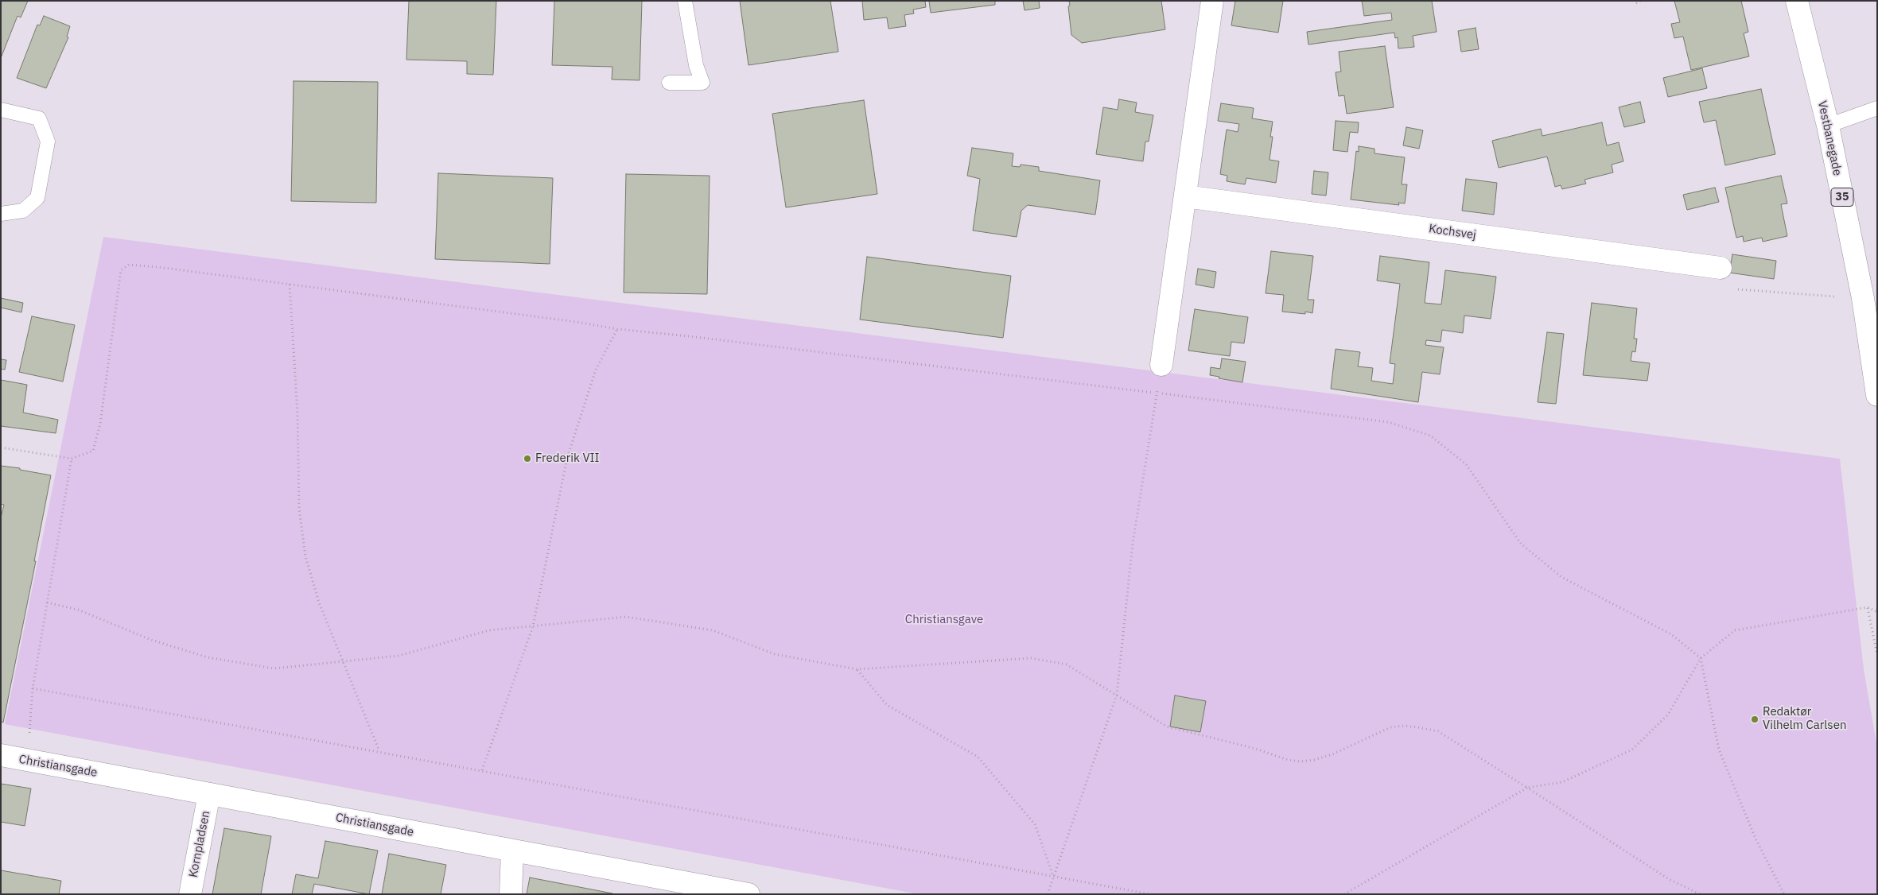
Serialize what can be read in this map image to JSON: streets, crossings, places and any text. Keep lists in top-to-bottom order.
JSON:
{
  "streets": {
    "street": [
      "Vestbanegade",
      "35",
      "Kochsvej",
      "Christiansgade",
      "Kornpladsen"
    ]
  },
  "crossings": [
    ["Christiansgade", "Kornpladsen"]
  ],
  "parks": ["Christiansgave"],
  "places": ["Frederik VII", "Redaktør Vilhelm Carlsen"]
}
